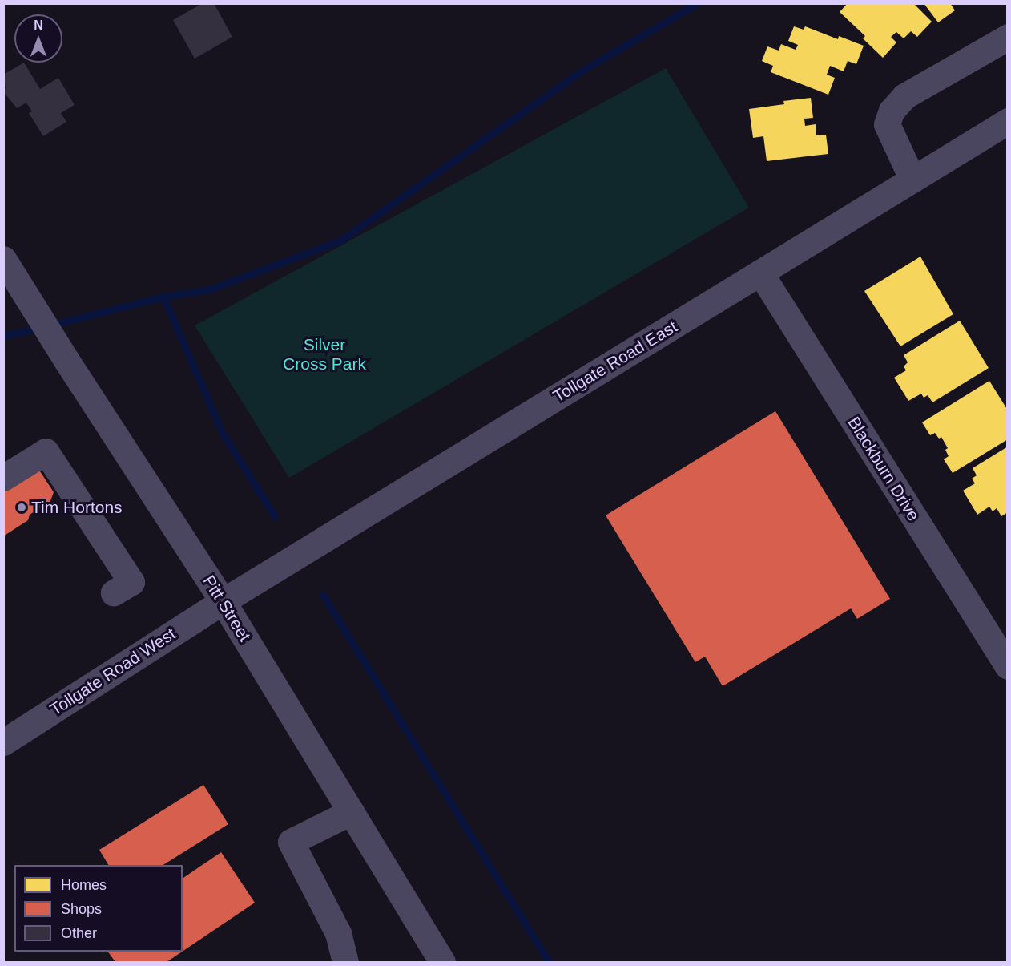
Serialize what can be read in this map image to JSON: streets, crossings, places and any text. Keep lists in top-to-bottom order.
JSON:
{
  "streets": {
    "street": [
      "Tollgate Road East",
      "Blackburn Drive",
      "Pitt Street",
      "Tollgate Road West"
    ]
  },
  "crossings": [
    ["Tollgate Road East", "Blackburn Drive"],
    ["Tollgate Road East", "Pitt Street"],
    ["Tollgate Road East", "Tollgate Road West"],
    ["Pitt Street", "Tollgate Road West"]
  ],
  "parks": ["Silver Cross Park"],
  "places": ["Tim Hortons"],
  "legend": ["Homes", "Shops", "Other"],
  "north": "top"
}
